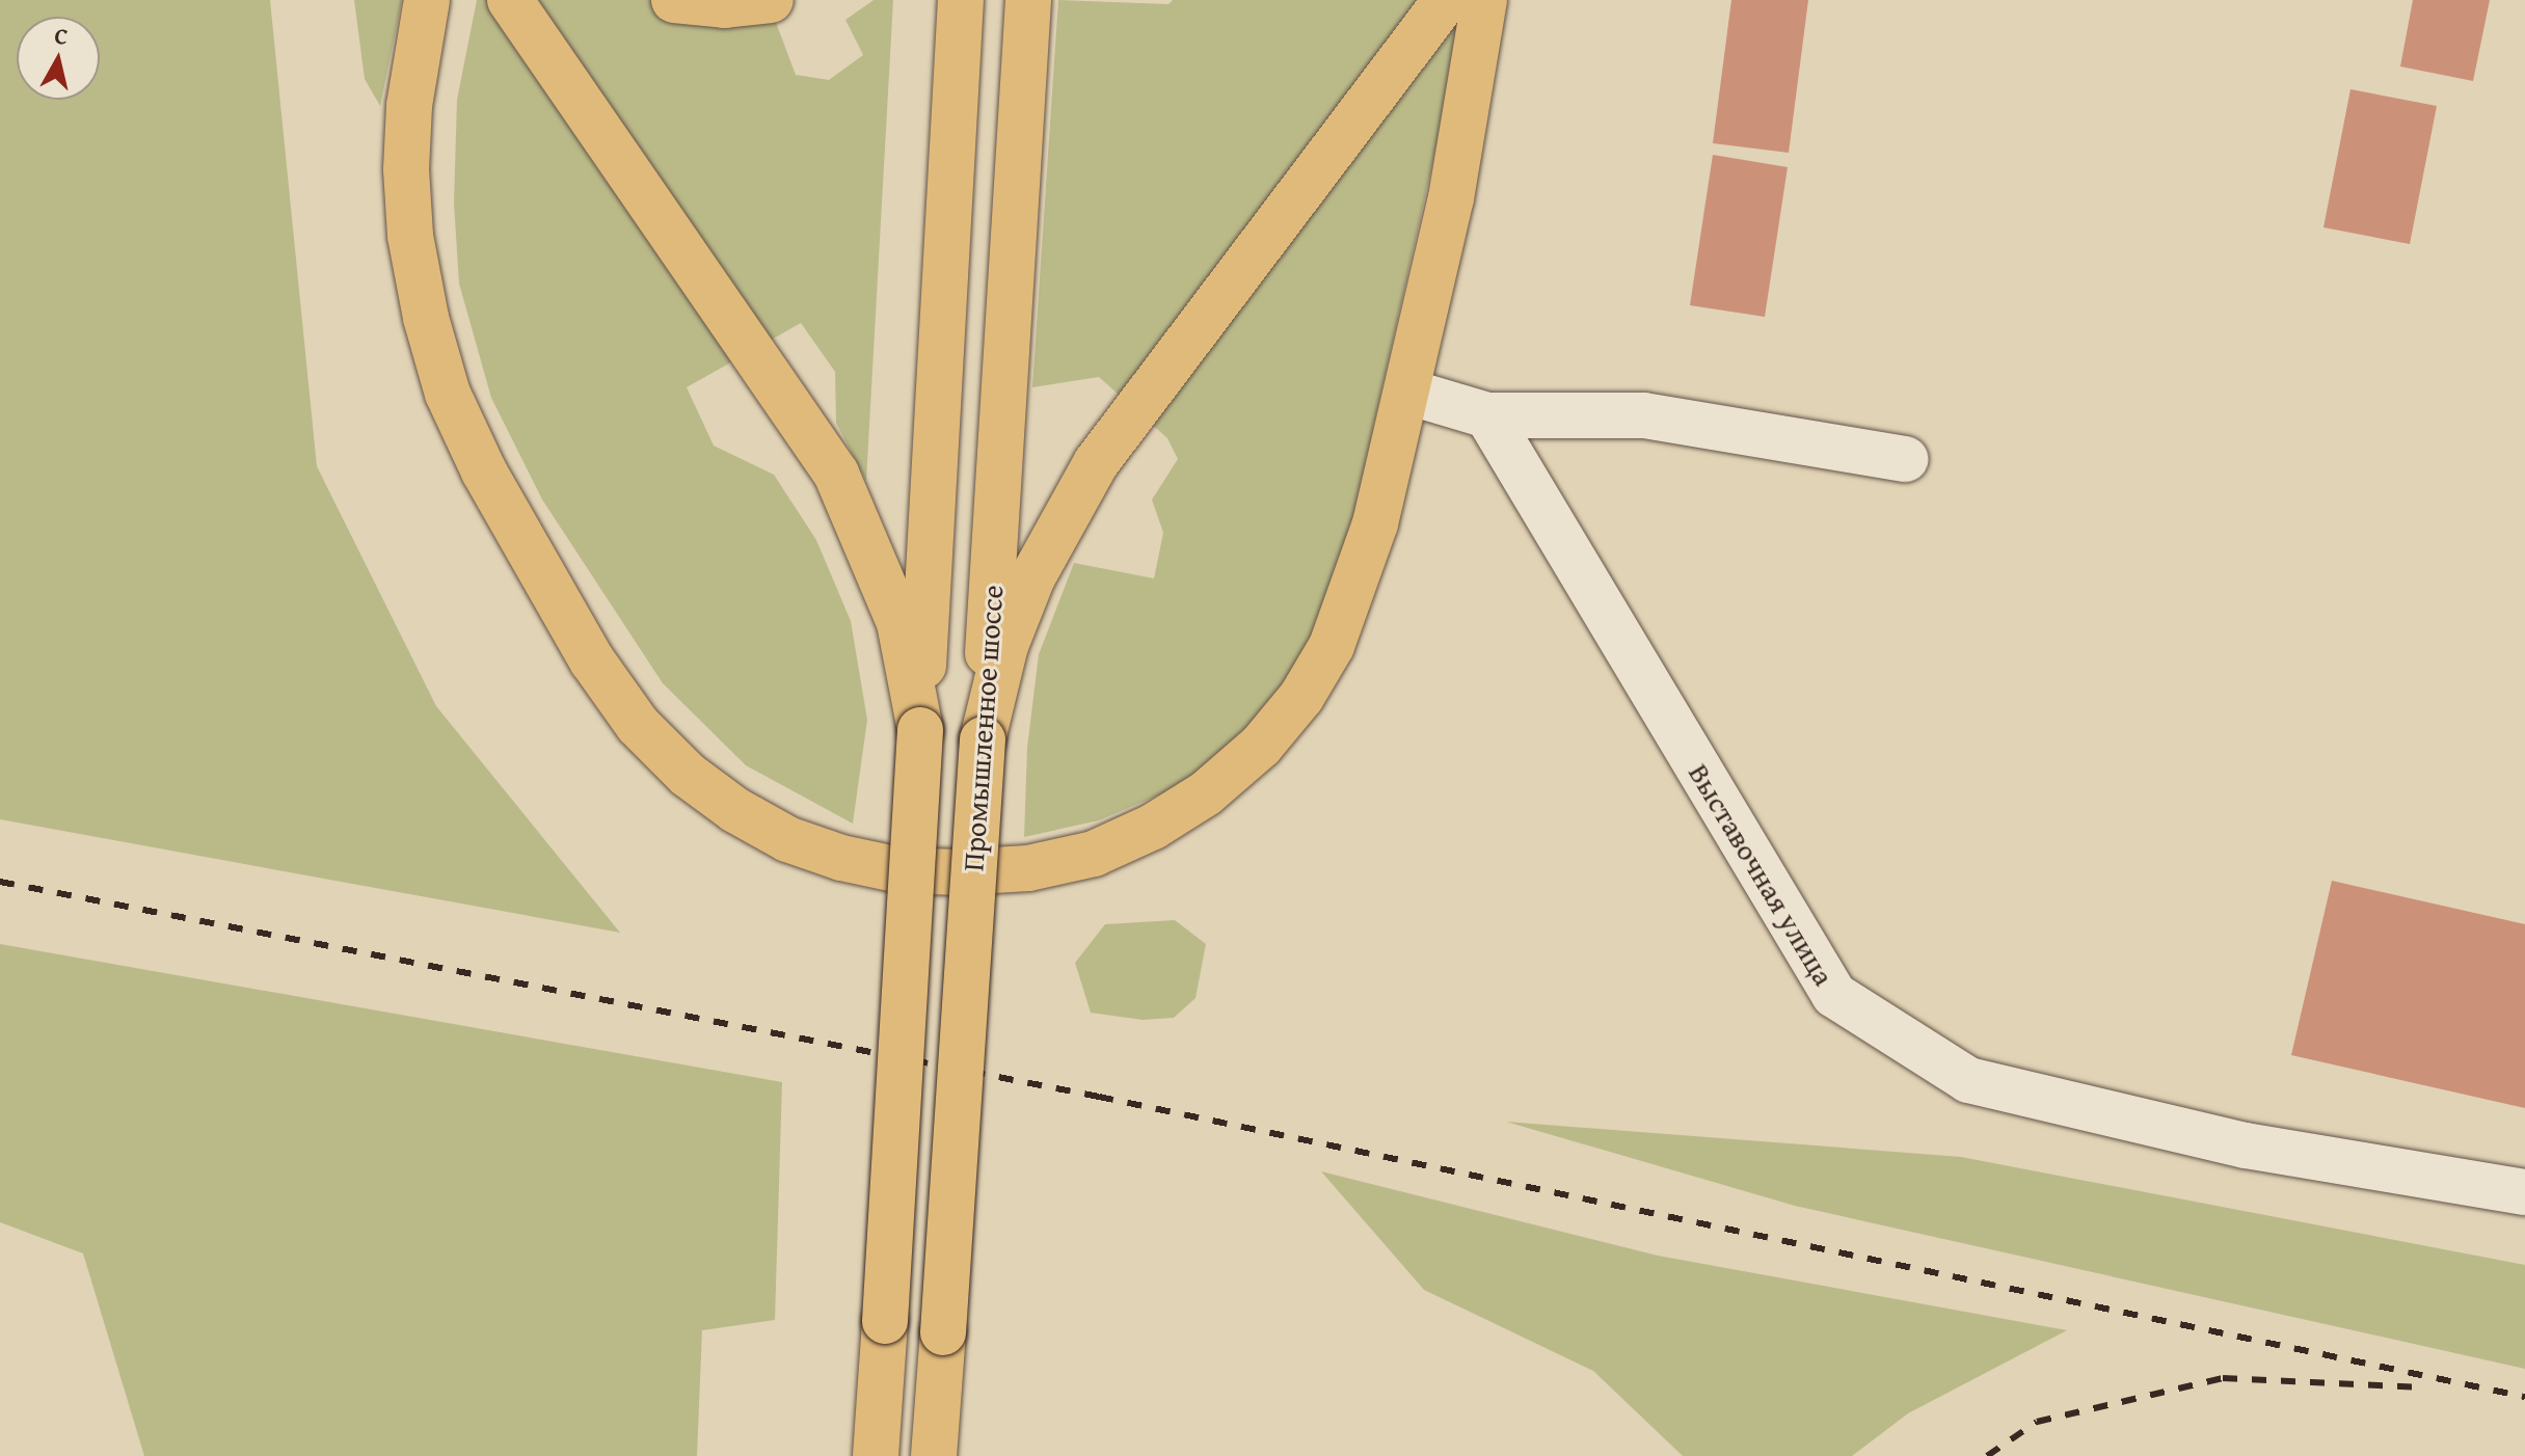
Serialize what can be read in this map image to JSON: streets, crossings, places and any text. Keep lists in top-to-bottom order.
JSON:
{
  "streets": {
    "main road": ["Промышленное шоссе"],
    "street": ["Выставочная улица"]
  },
  "north": "top"
}
